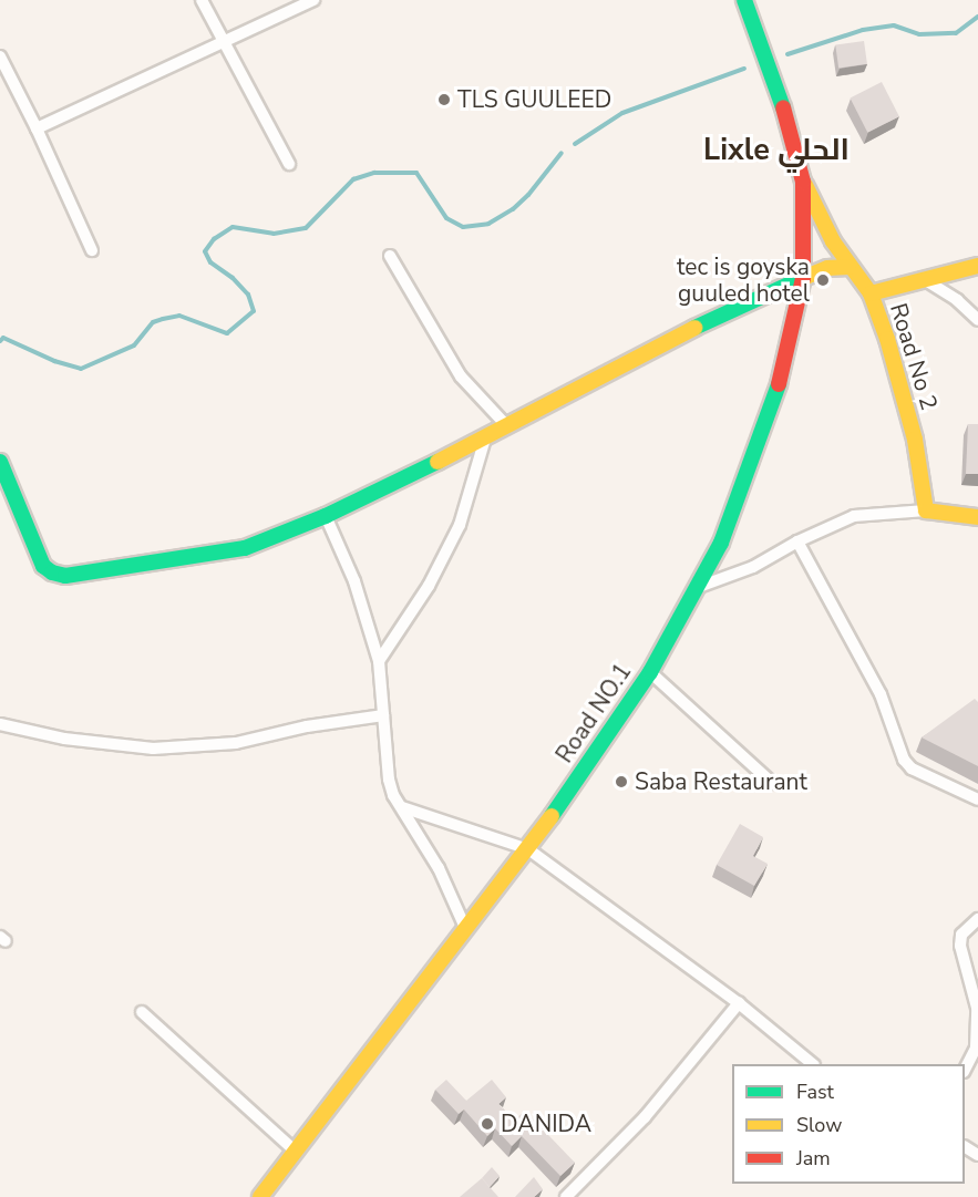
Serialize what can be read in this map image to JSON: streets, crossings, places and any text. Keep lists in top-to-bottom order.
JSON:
{
  "streets": {
    "main road": ["Road No 2", "Road NO.1"]
  },
  "crossings": [
    ["Road No 2", "Road NO.1"]
  ],
  "districts": ["Lixle الحلي"],
  "places": [
    "TLS GUULEED",
    "tec is goyska guuled hotel",
    "Saba Restaurant",
    "DANIDA"
  ],
  "legend": ["Fast", "Slow", "Jam"]
}
